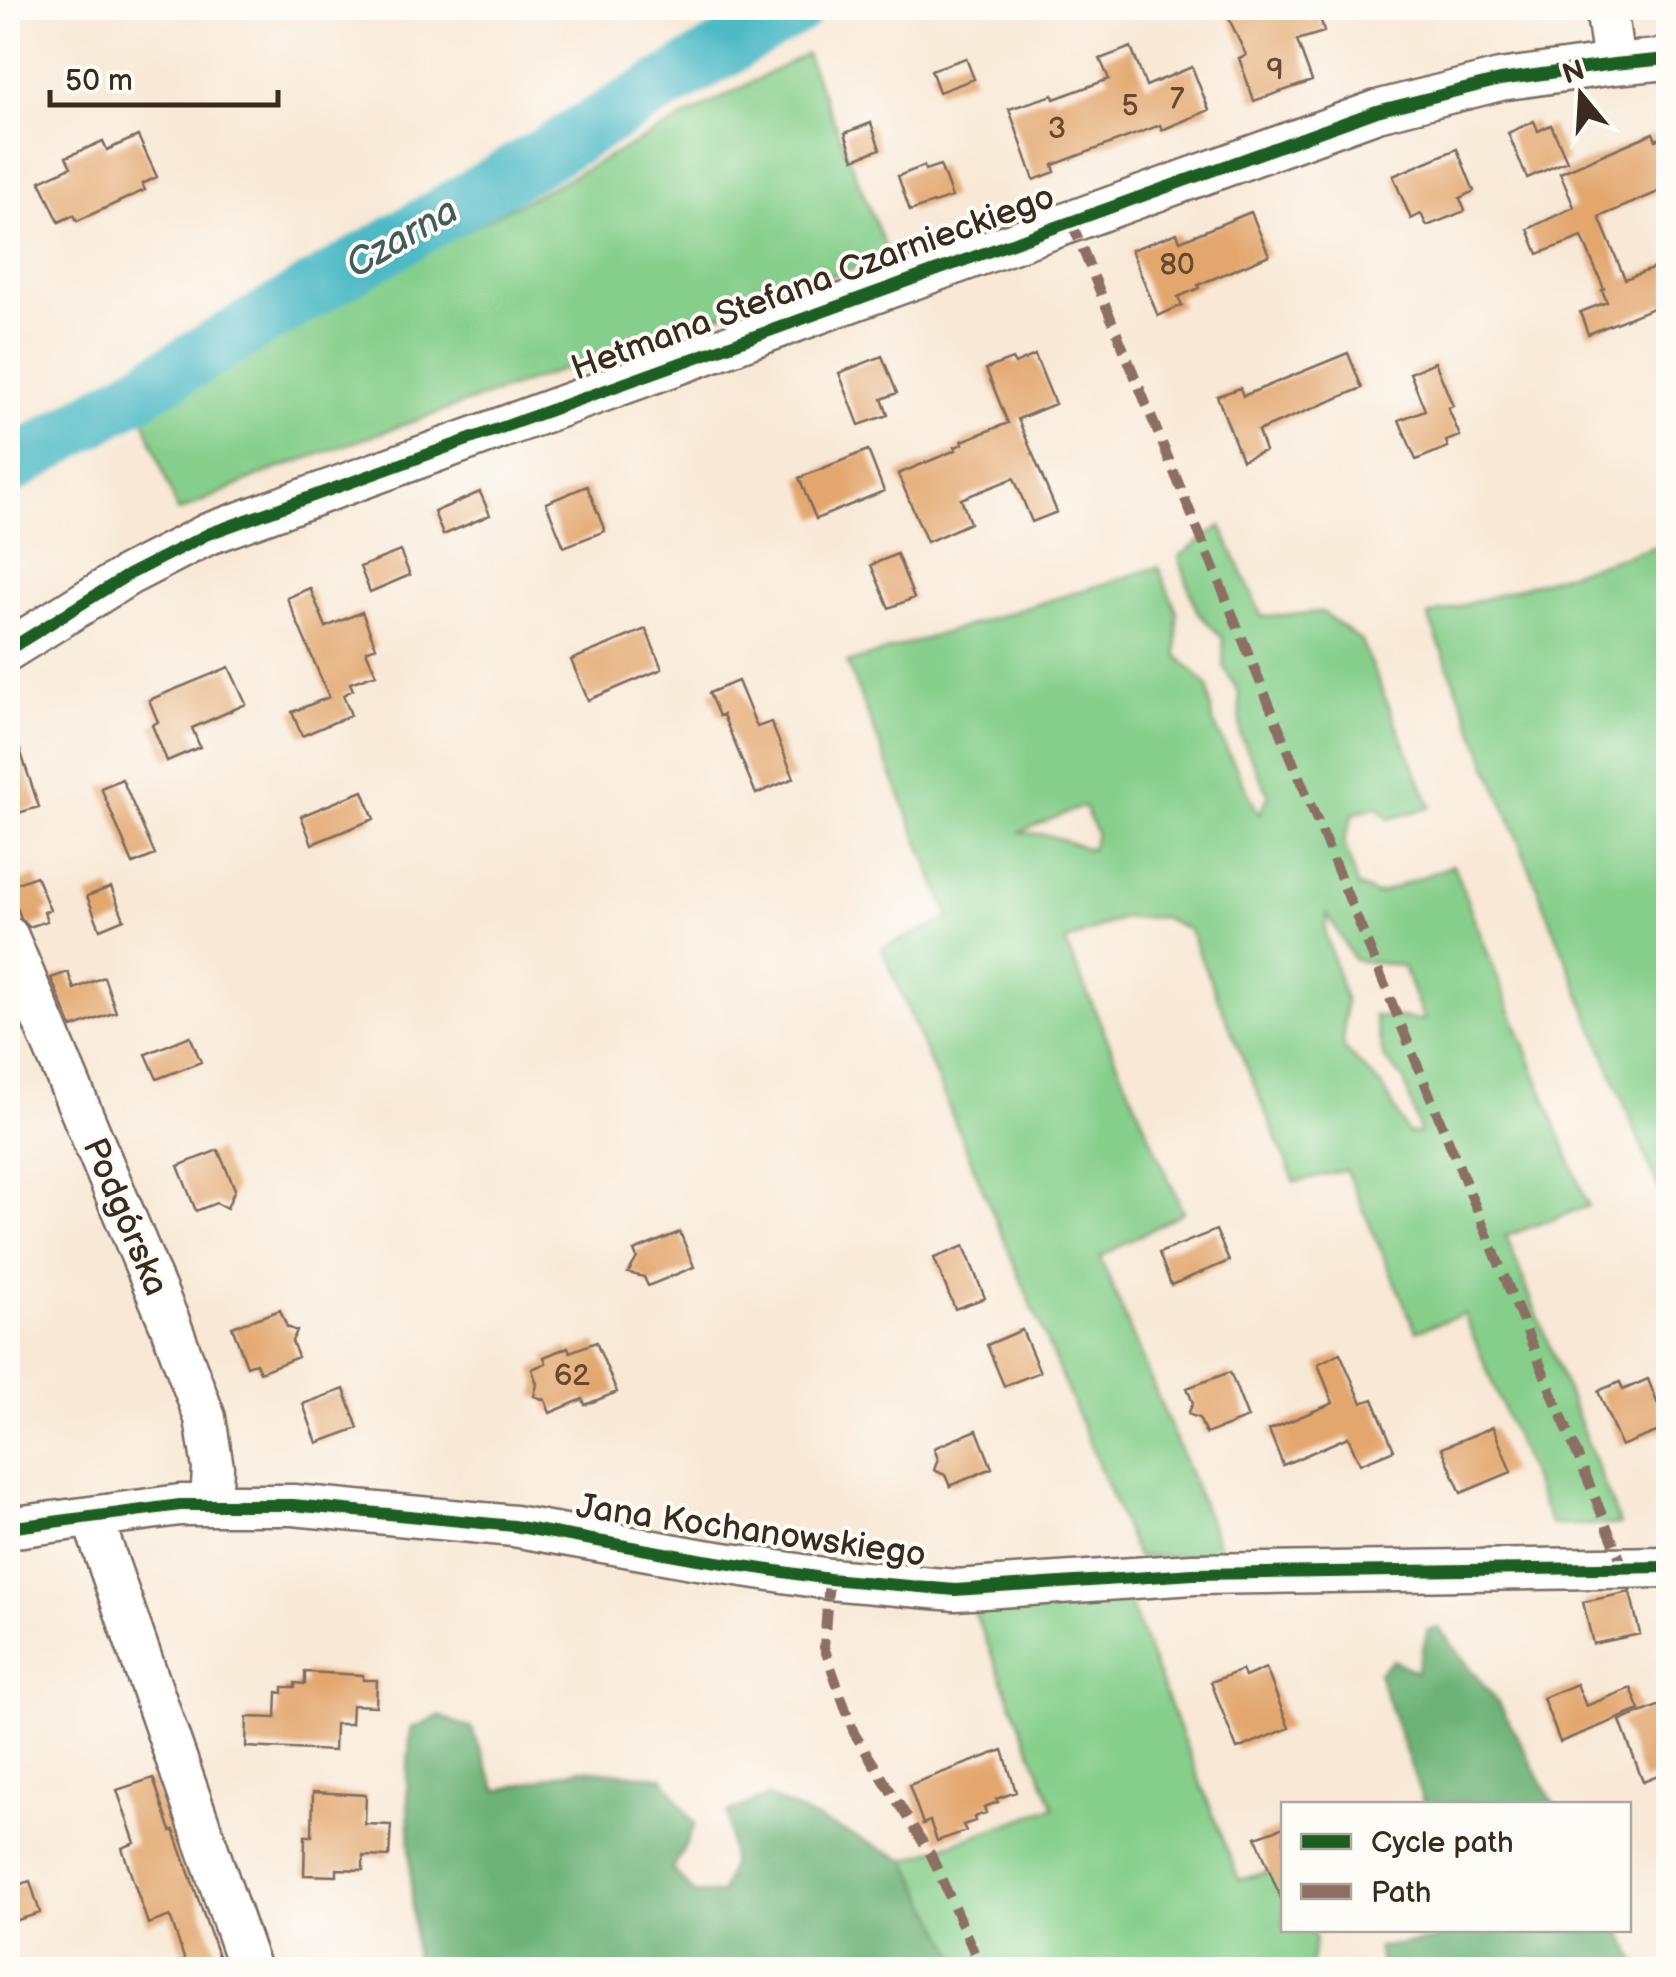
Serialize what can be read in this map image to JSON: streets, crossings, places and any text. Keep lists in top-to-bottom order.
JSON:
{
  "streets": {
    "street": ["Hetmana Stefana Czarnieckiego", "Podgórska", "Jana Kochanowskiego"]
  },
  "crossings": [
    ["Podgórska", "Jana Kochanowskiego"]
  ],
  "water": ["Czarna"],
  "house_numbers": [
    "9",
    "7",
    "5",
    "3",
    "80",
    "62"
  ],
  "legend": ["Cycle path", "Path"],
  "scale_bar": "50 m",
  "north": "top"
}
